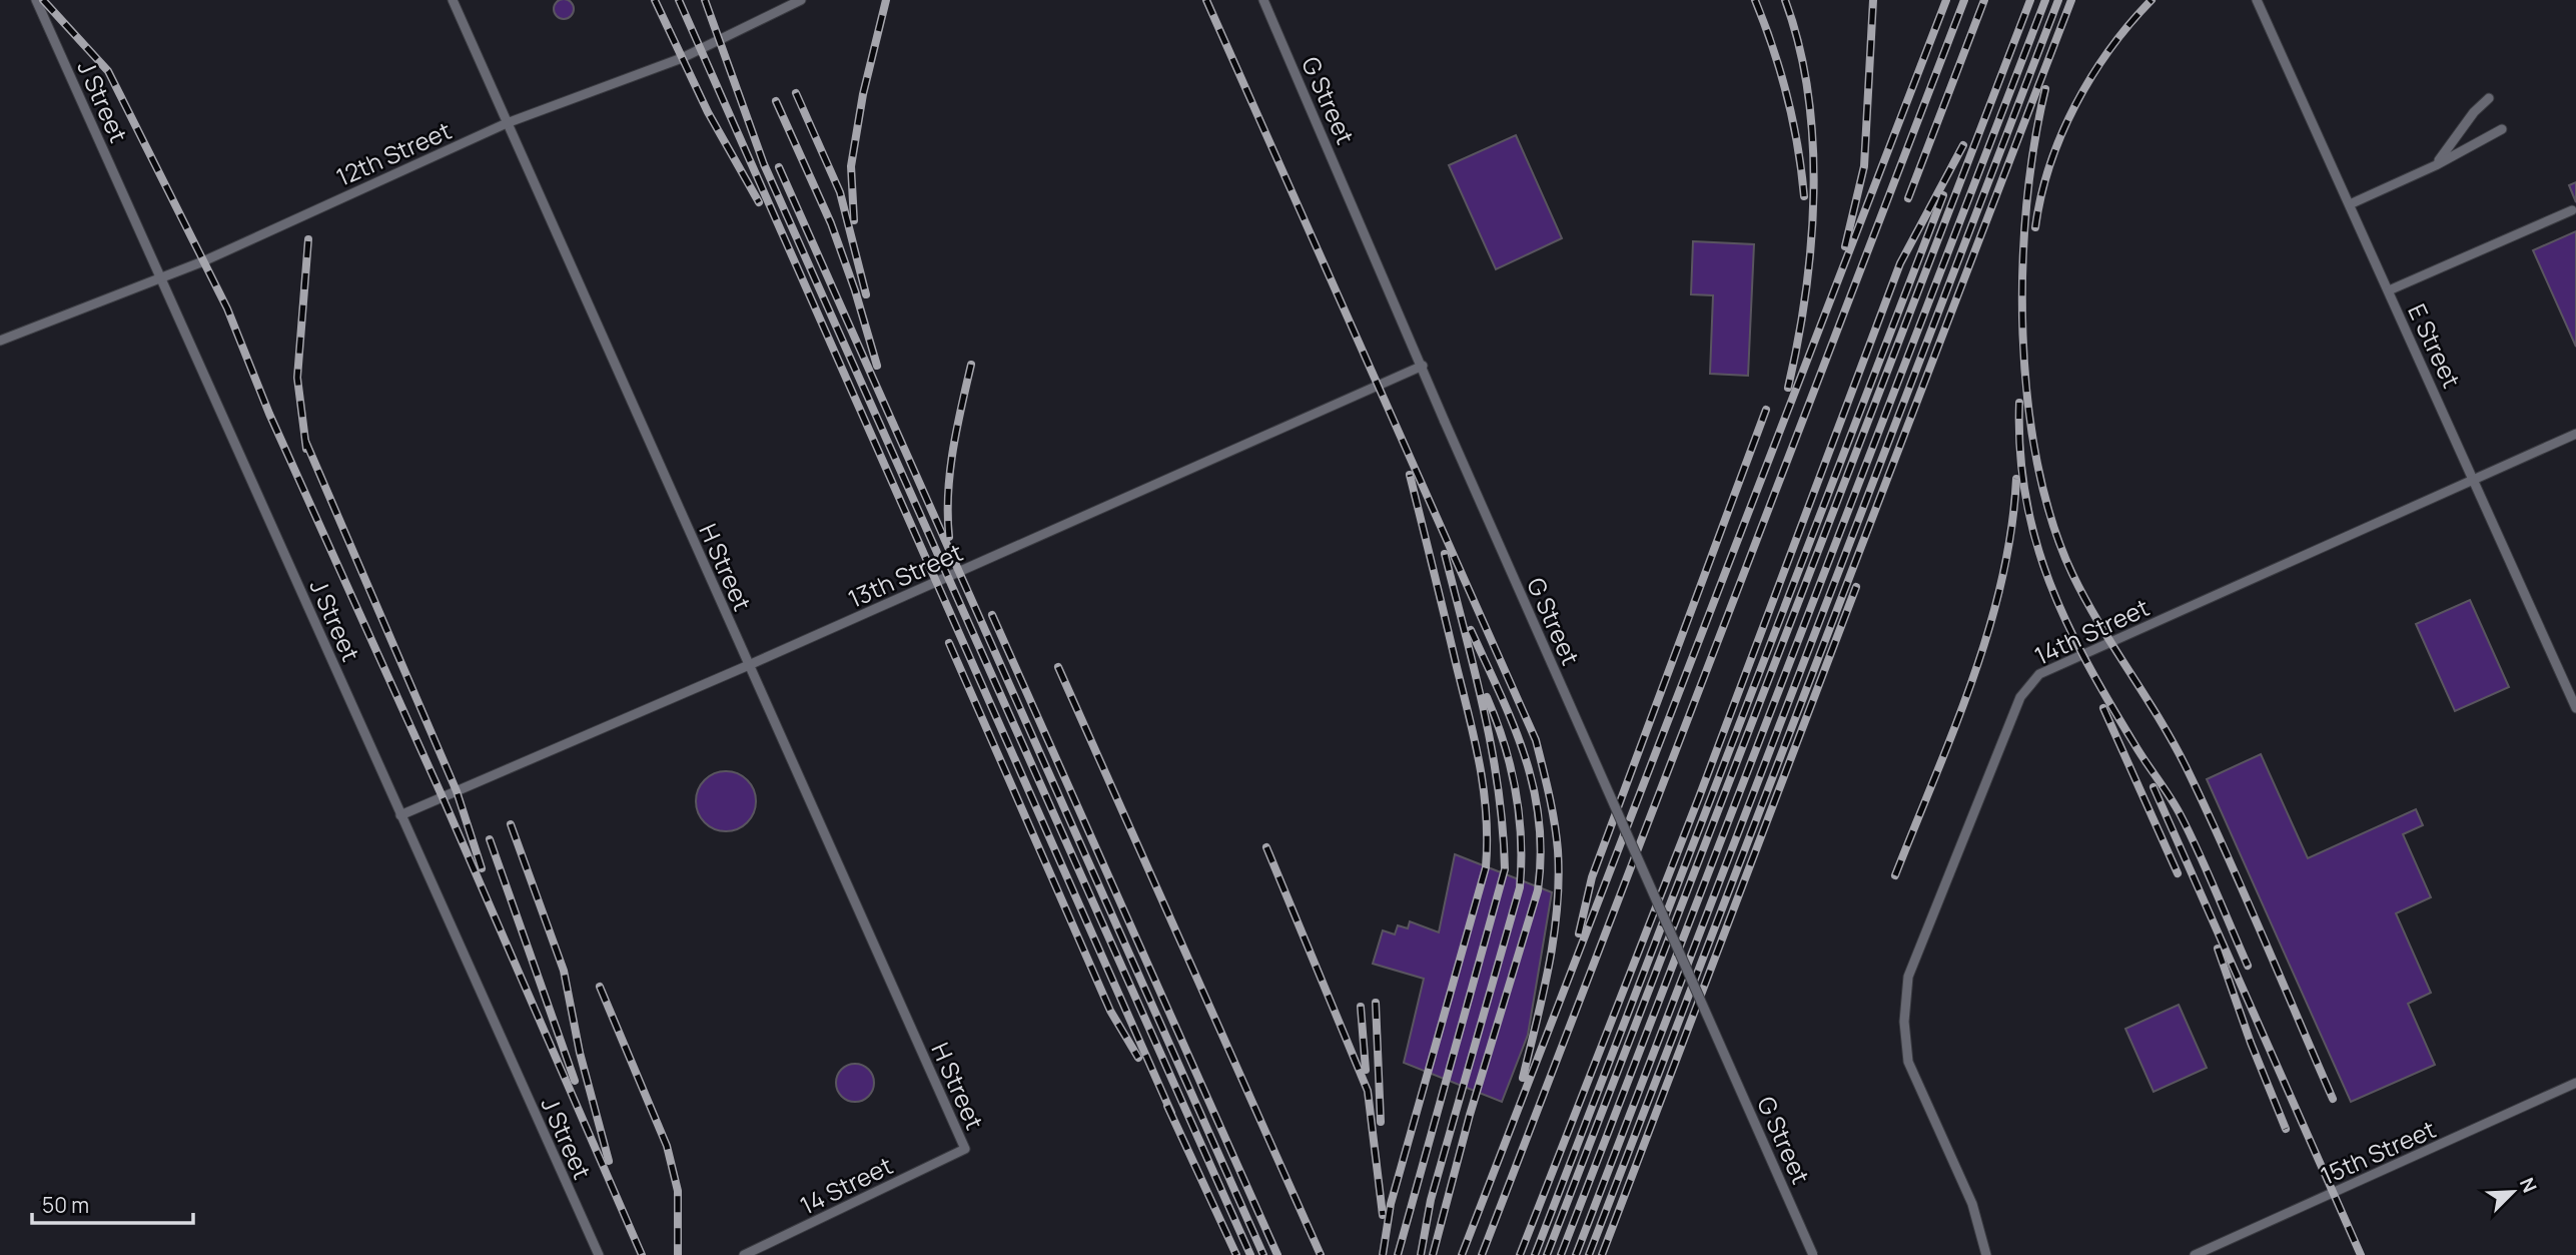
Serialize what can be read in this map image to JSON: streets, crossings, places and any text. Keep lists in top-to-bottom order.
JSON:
{
  "streets": {
    "lane": [
      "G Street",
      "J Street",
      "12th Street",
      "E Street",
      "H Street",
      "13th Street",
      "14th Street",
      "15th Street",
      "14 Street"
    ]
  },
  "crossings": [
    ["G Street", "13th Street"],
    ["J Street", "12th Street"],
    ["J Street", "13th Street"],
    ["12th Street", "H Street"],
    ["E Street", "14th Street"],
    ["H Street", "13th Street"],
    ["H Street", "14 Street"]
  ],
  "scale_bar": "50 m",
  "north": "top right"
}
